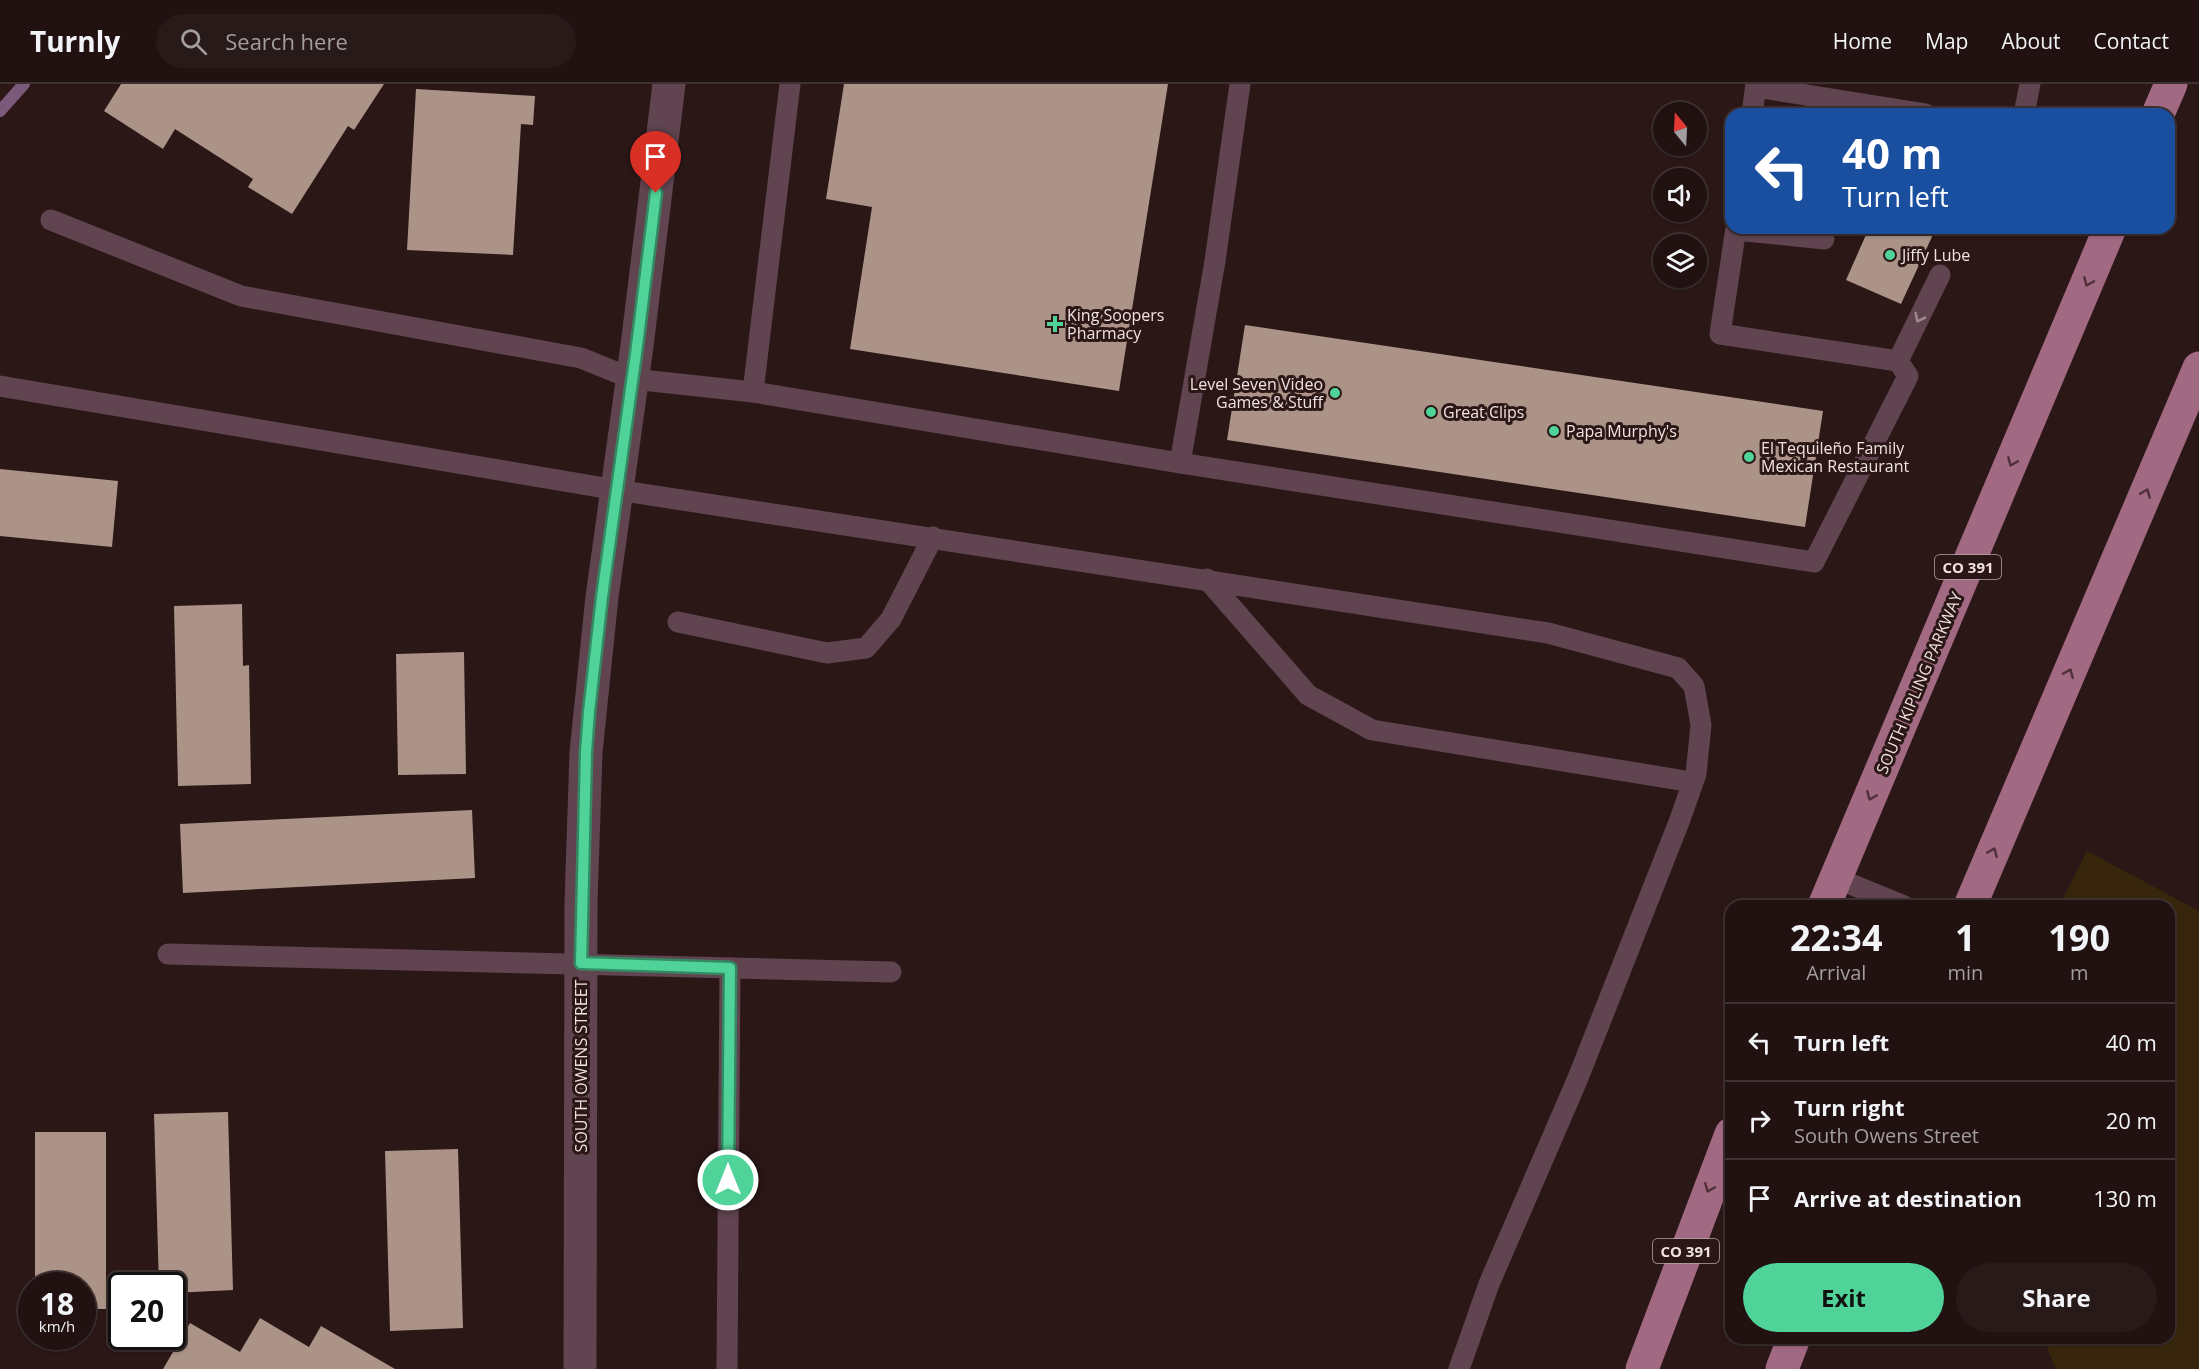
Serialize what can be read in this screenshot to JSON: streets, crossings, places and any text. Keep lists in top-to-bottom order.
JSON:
{
  "streets": {
    "main road": ["CO 391", "SOUTH KIPLING PARKWAY"],
    "street": ["SOUTH OWENS STREET"]
  },
  "places": {
    "other": [
      "Jiffy Lube",
      "Level Seven Video Games & Stuff",
      "Great Clips",
      "Papa Murphy's",
      "El Tequileño Family Mexican Restaurant"
    ],
    "health": ["King Soopers Pharmacy"]
  },
  "north": "top",
  "page": {
    "header": "Turnly",
    "search": "Search here",
    "nav": [
      "Home",
      "Map",
      "About",
      "Contact"
    ],
    "turn": ["40 m", "Turn left"],
    "eta": [
      "22:34",
      "Arrival",
      "1",
      "min",
      "190",
      "m"
    ],
    "list": [
      {
        "name": "Turn left",
        "value": "40 m"
      },
      {
        "name": "Turn right",
        "note": "South Owens Street",
        "value": "20 m"
      },
      {
        "name": "Arrive at destination",
        "value": "130 m"
      }
    ],
    "buttons": ["Exit", "Share"],
    "speed": "18 km/h",
    "limit": "20"
  }
}
